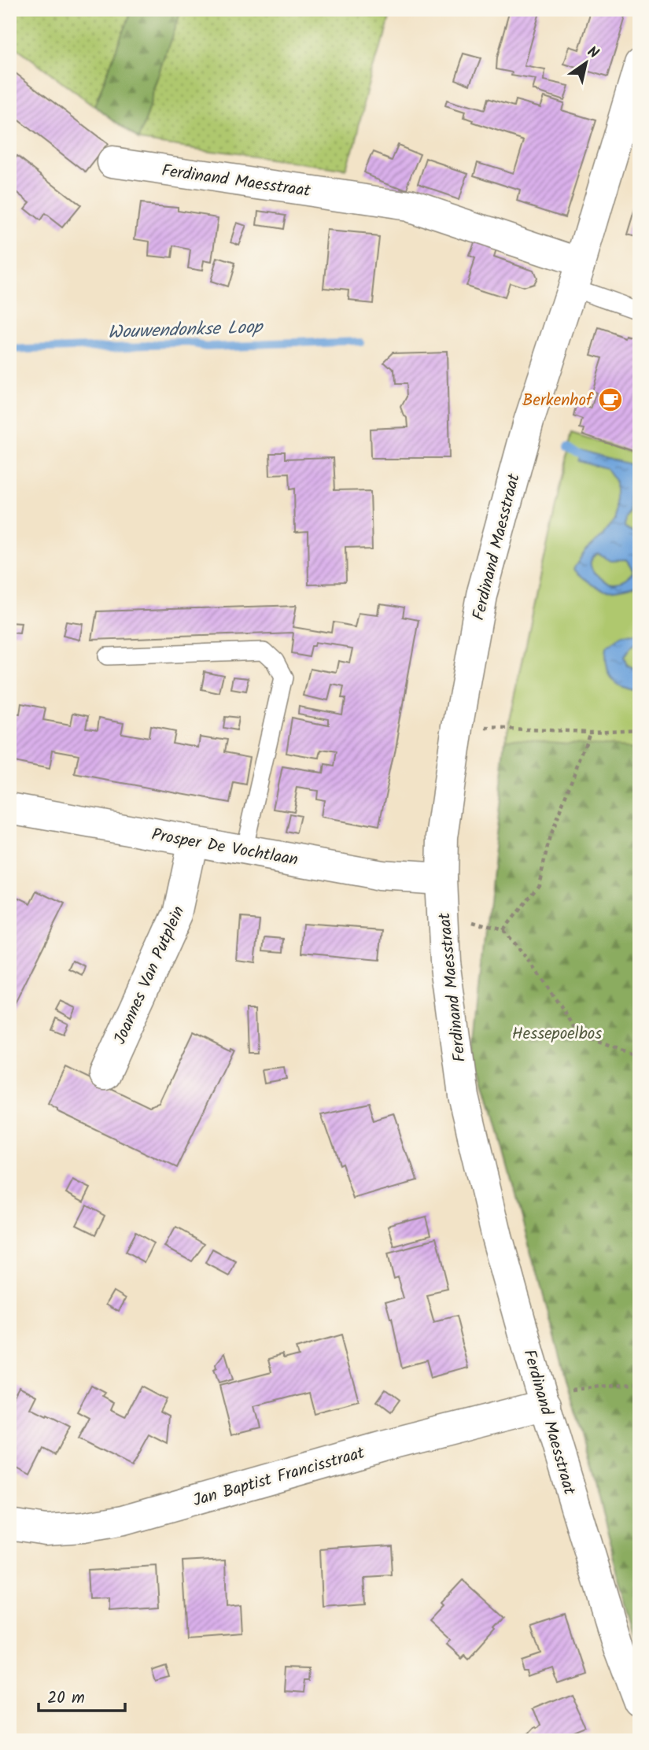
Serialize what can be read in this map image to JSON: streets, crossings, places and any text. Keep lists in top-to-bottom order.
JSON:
{
  "streets": {
    "street": [
      "Ferdinand Maesstraat",
      "Prosper De Vochtlaan",
      "Joannes Van Putplein",
      "Jan Baptist Francisstraat"
    ]
  },
  "crossings": [
    ["Ferdinand Maesstraat", "Prosper De Vochtlaan"],
    ["Ferdinand Maesstraat", "Jan Baptist Francisstraat"],
    ["Prosper De Vochtlaan", "Joannes Van Putplein"]
  ],
  "water": ["Wouwendonkse Loop"],
  "parks": ["Hessepoelbos"],
  "places": {
    "cafe": ["Berkenhof"]
  },
  "scale_bar": "20 m",
  "north": "top right"
}
